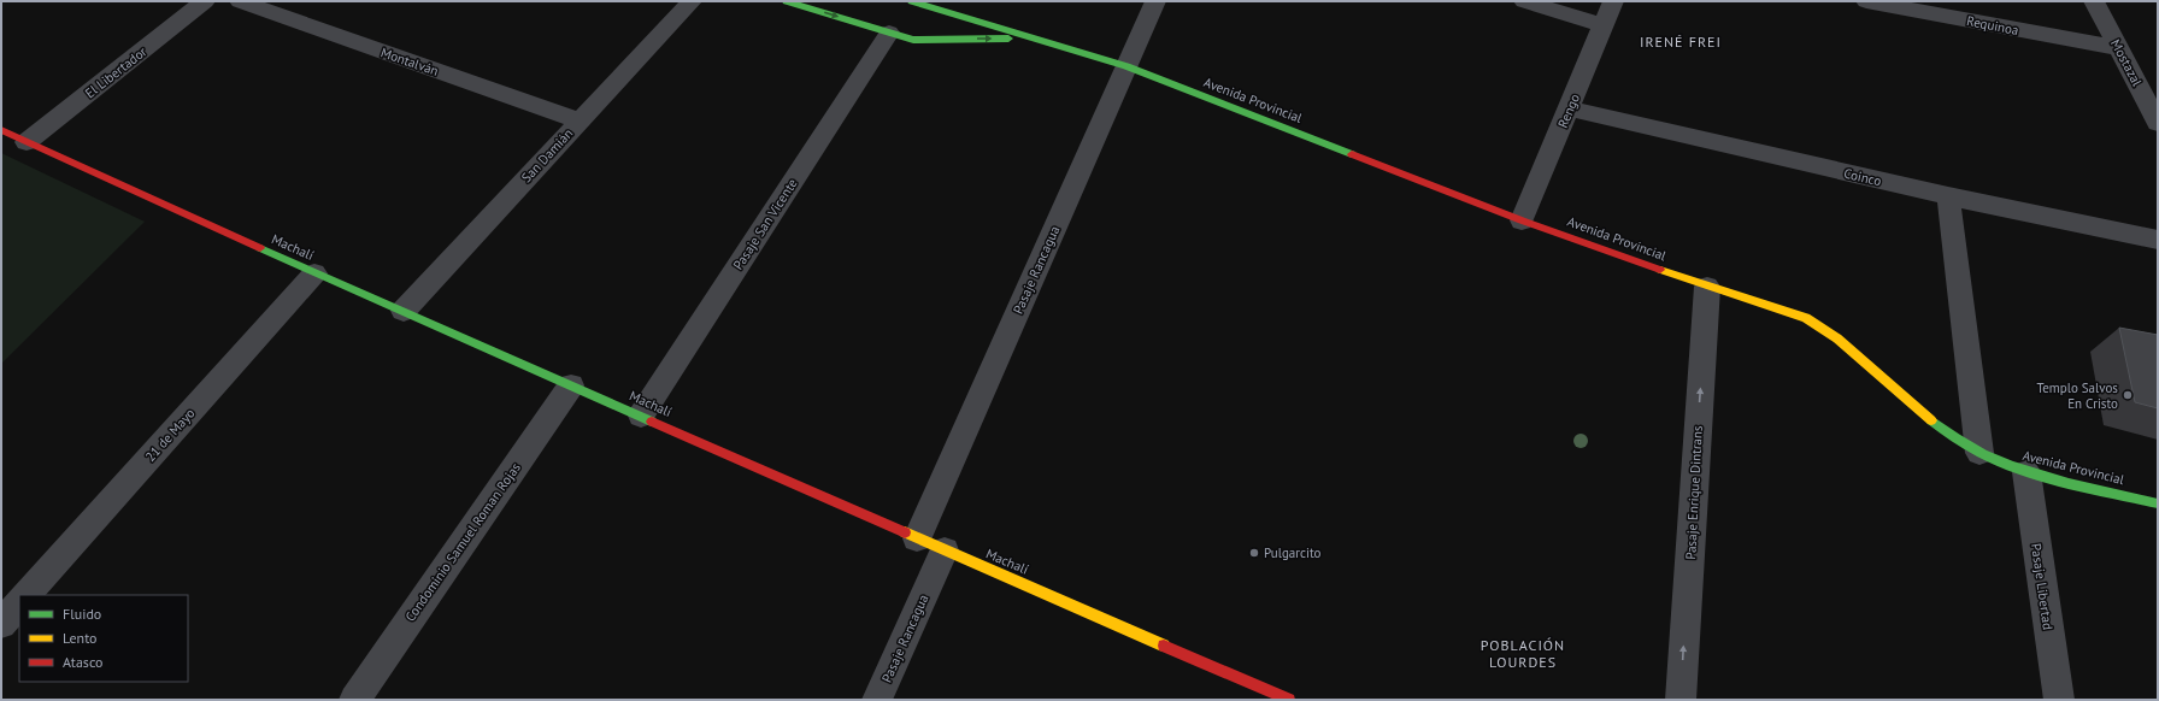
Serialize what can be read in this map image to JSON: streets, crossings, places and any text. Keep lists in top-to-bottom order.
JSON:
{
  "streets": {
    "street": [
      "Requinoa",
      "Montalván",
      "Mostazal",
      "El Libertador",
      "Avenida Provincial",
      "Rengo",
      "San Damián",
      "Coinco",
      "Pasaje San Vicente",
      "Machalí",
      "Pasaje Rancagua",
      "21 de Mayo",
      "Pasaje Enrique Dintrans",
      "Condominio Samuel Roman Rojas",
      "Pasaje Libertad"
    ]
  },
  "crossings": [
    ["Requinoa", "Mostazal"],
    ["Montalván", "San Damián"],
    ["El Libertador", "Machalí"],
    ["Avenida Provincial", "Rengo"],
    ["Avenida Provincial", "Pasaje San Vicente"],
    ["Avenida Provincial", "Pasaje Rancagua"],
    ["Avenida Provincial", "Pasaje Enrique Dintrans"],
    ["Avenida Provincial", "Pasaje Libertad"],
    ["Rengo", "Coinco"],
    ["San Damián", "Machalí"],
    ["Pasaje San Vicente", "Machalí"],
    ["Machalí", "Pasaje Rancagua"],
    ["Machalí", "21 de Mayo"],
    ["Machalí", "Condominio Samuel Roman Rojas"]
  ],
  "one_way": ["Pasaje Enrique Dintrans"],
  "districts": ["IRENÉ FREI", "POBLACIÓN LOURDES"],
  "places": ["Templo Salvos En Cristo", "Pulgarcito"],
  "legend": ["Fluido", "Lento", "Atasco"]
}
